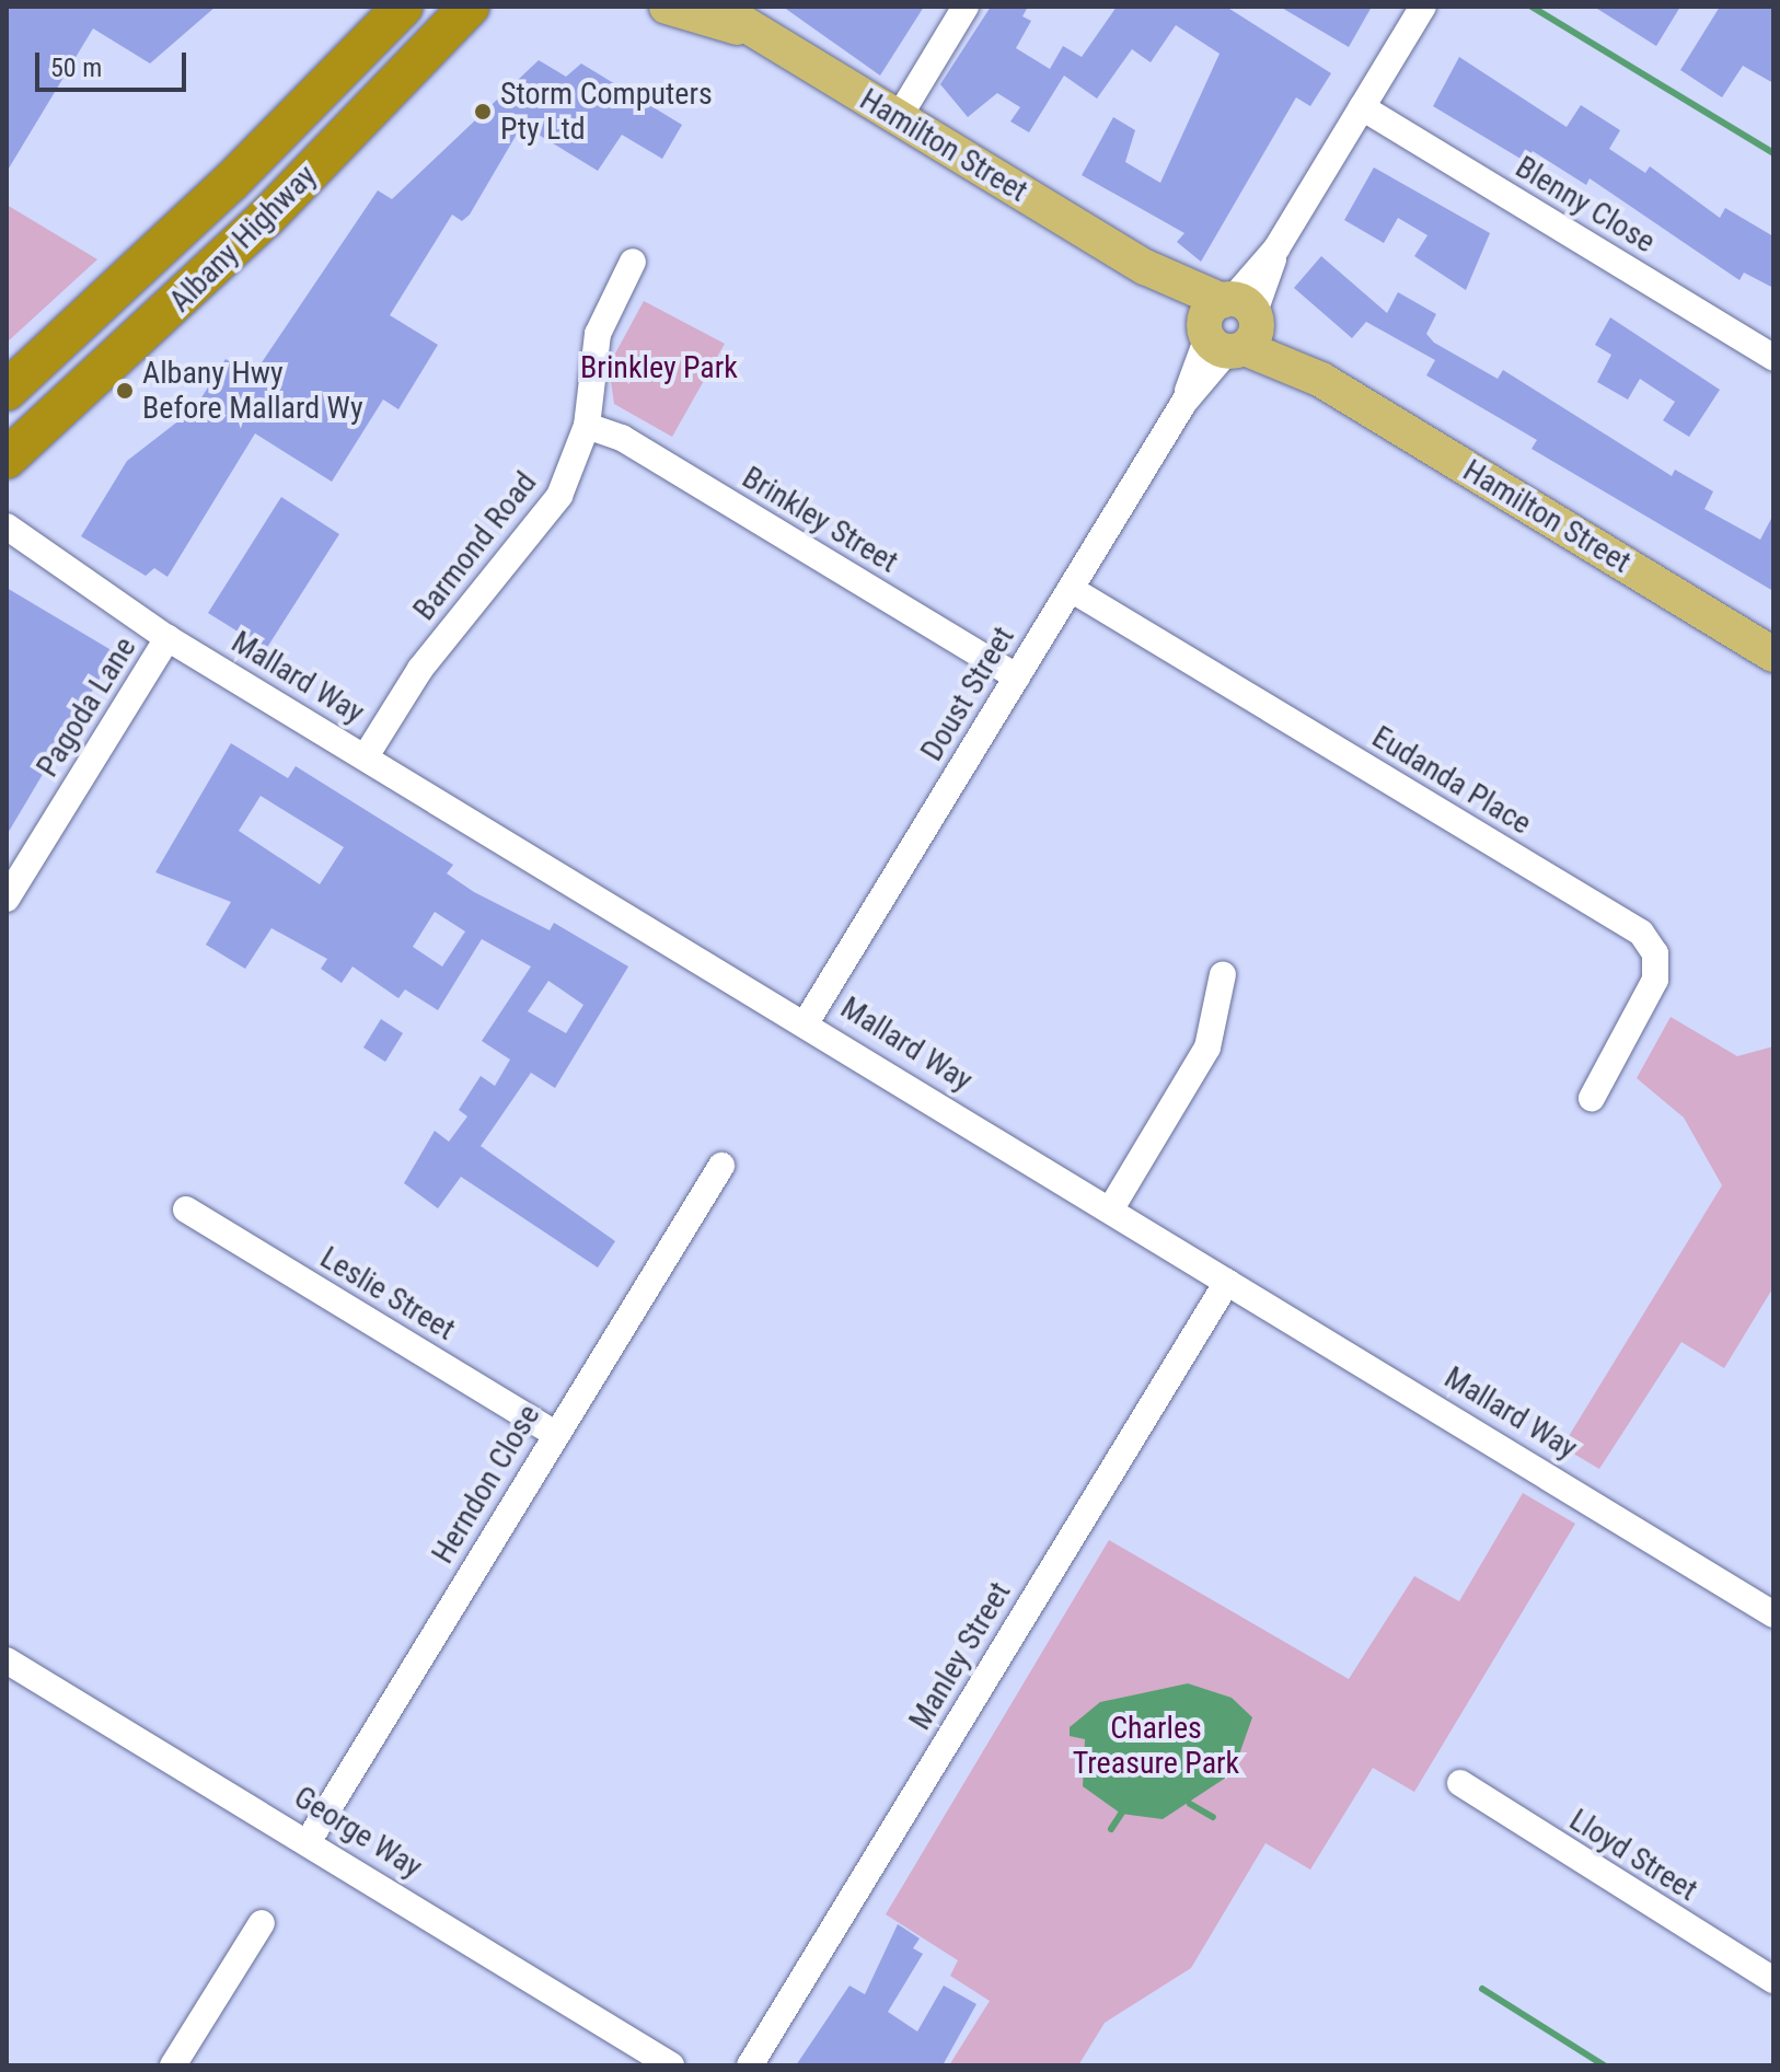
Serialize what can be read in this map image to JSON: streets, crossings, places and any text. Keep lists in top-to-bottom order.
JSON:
{
  "streets": {
    "highway": ["Albany Highway"],
    "main road": ["Hamilton Street"],
    "street": [
      "Blenny Close",
      "Brinkley Street",
      "Barmond Road",
      "Mallard Way",
      "Doust Street",
      "Pagoda Lane",
      "Eudanda Place",
      "Leslie Street",
      "Herndon Close",
      "Manley Street",
      "George Way",
      "Lloyd Street"
    ]
  },
  "crossings": [
    ["Hamilton Street", "Doust Street"],
    ["Blenny Close", "Doust Street"],
    ["Brinkley Street", "Barmond Road"],
    ["Brinkley Street", "Doust Street"],
    ["Barmond Road", "Mallard Way"],
    ["Mallard Way", "Doust Street"],
    ["Mallard Way", "Pagoda Lane"],
    ["Mallard Way", "Manley Street"],
    ["Doust Street", "Eudanda Place"],
    ["Leslie Street", "Herndon Close"],
    ["Herndon Close", "George Way"]
  ],
  "parks": ["Brinkley Park", "Charles Treasure Park"],
  "places": ["Storm Computers Pty Ltd", "Albany Hwy Before Mallard Wy"],
  "scale_bar": "50 m"
}
